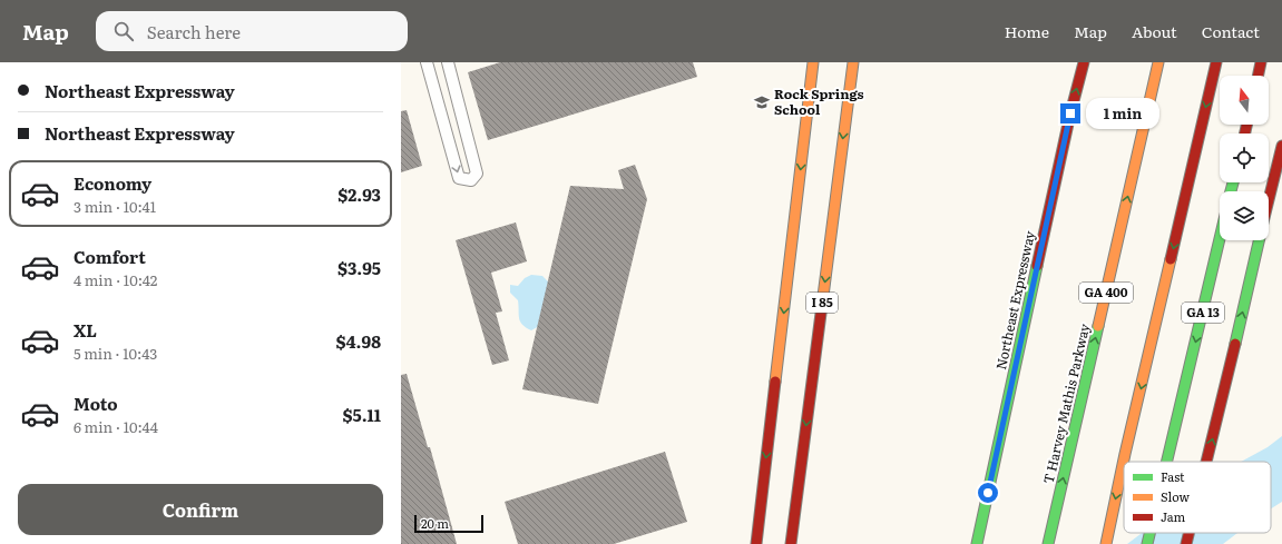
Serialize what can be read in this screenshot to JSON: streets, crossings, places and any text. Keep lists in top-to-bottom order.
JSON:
{
  "streets": {
    "highway": [
      "GA 400",
      "Northeast Expressway",
      "I 85",
      "GA 13",
      "T Harvey Mathis Parkway"
    ]
  },
  "one_way": ["Northeast Expressway"],
  "places": {
    "school or university": ["Rock Springs School"]
  },
  "legend": ["Fast", "Slow", "Jam"],
  "scale_bar": "20 m",
  "north": "top",
  "page": {
    "header": "Map",
    "search": "Search here",
    "nav": [
      "Home",
      "Map",
      "About",
      "Contact"
    ],
    "banner": ["Northeast Expressway", "Northeast Expressway"],
    "bubble": "1 min",
    "list": [
      {
        "name": "Economy",
        "note": "3 min · 10:41",
        "value": "$2.93"
      },
      {
        "name": "Comfort",
        "note": "4 min · 10:42",
        "value": "$3.95"
      },
      {
        "name": "XL",
        "note": "5 min · 10:43",
        "value": "$4.98"
      },
      {
        "name": "Moto",
        "note": "6 min · 10:44",
        "value": "$5.11"
      }
    ],
    "buttons": "Confirm",
    "scale": "20 m"
  }
}
